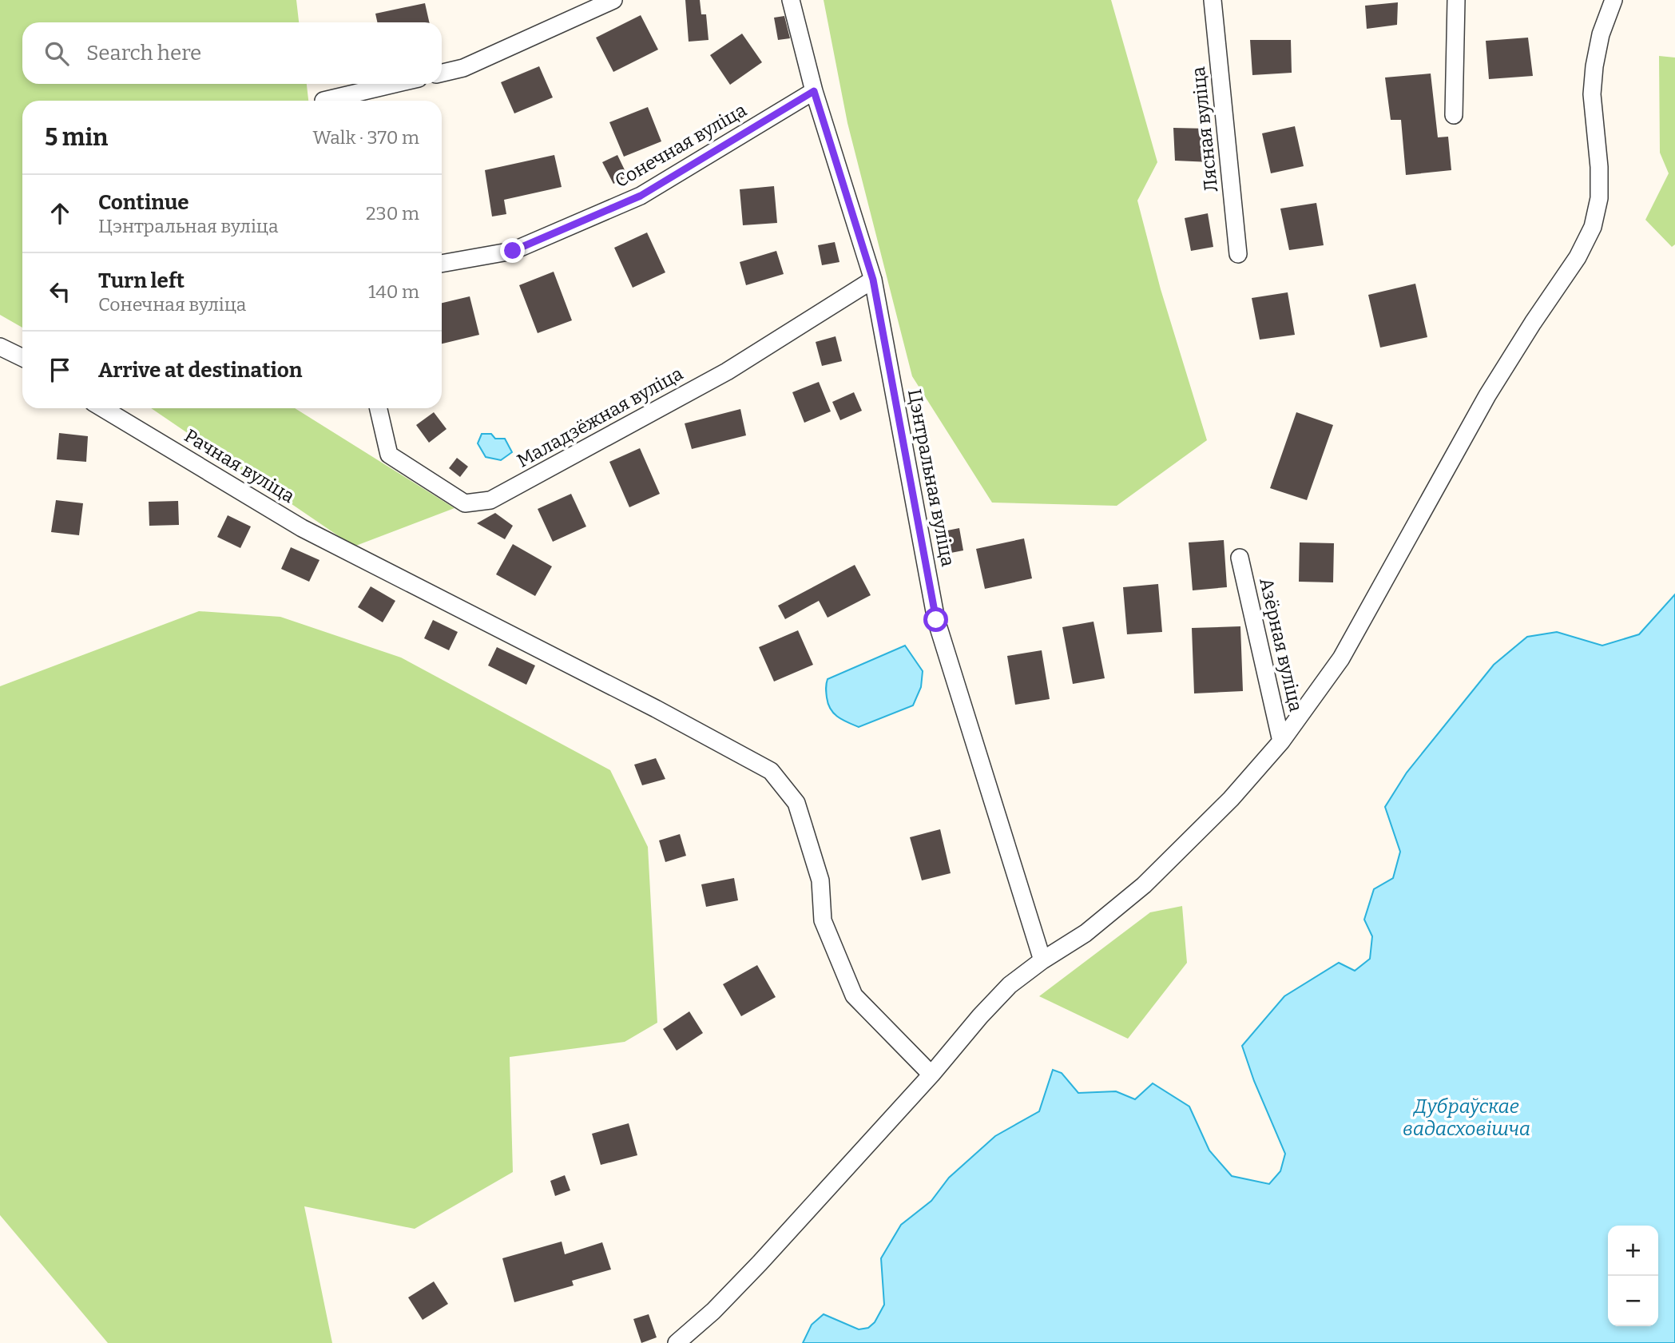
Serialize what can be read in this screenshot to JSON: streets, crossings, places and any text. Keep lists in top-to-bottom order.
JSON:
{
  "streets": {
    "street": [
      "Лясная вуліца",
      "Сонечная вуліца",
      "Маладзёжная вуліца",
      "Рачная вуліца",
      "Цэнтральная вуліца",
      "Азёрная вуліца"
    ]
  },
  "crossings": [
    ["Сонечная вуліца", "Цэнтральная вуліца"],
    ["Маладзёжная вуліца", "Цэнтральная вуліца"]
  ],
  "water": ["Дубраўскае вадасховішча"],
  "page": {
    "search": "Search here",
    "heading": ["5 min", "Walk · 370 m"],
    "list": [
      ["Continue", "Цэнтральная вуліца", "230 m"],
      ["Turn left", "Сонечная вуліца", "140 m"],
      "Arrive at destination"
    ],
    "map_buttons": ["+", "−"]
  }
}
